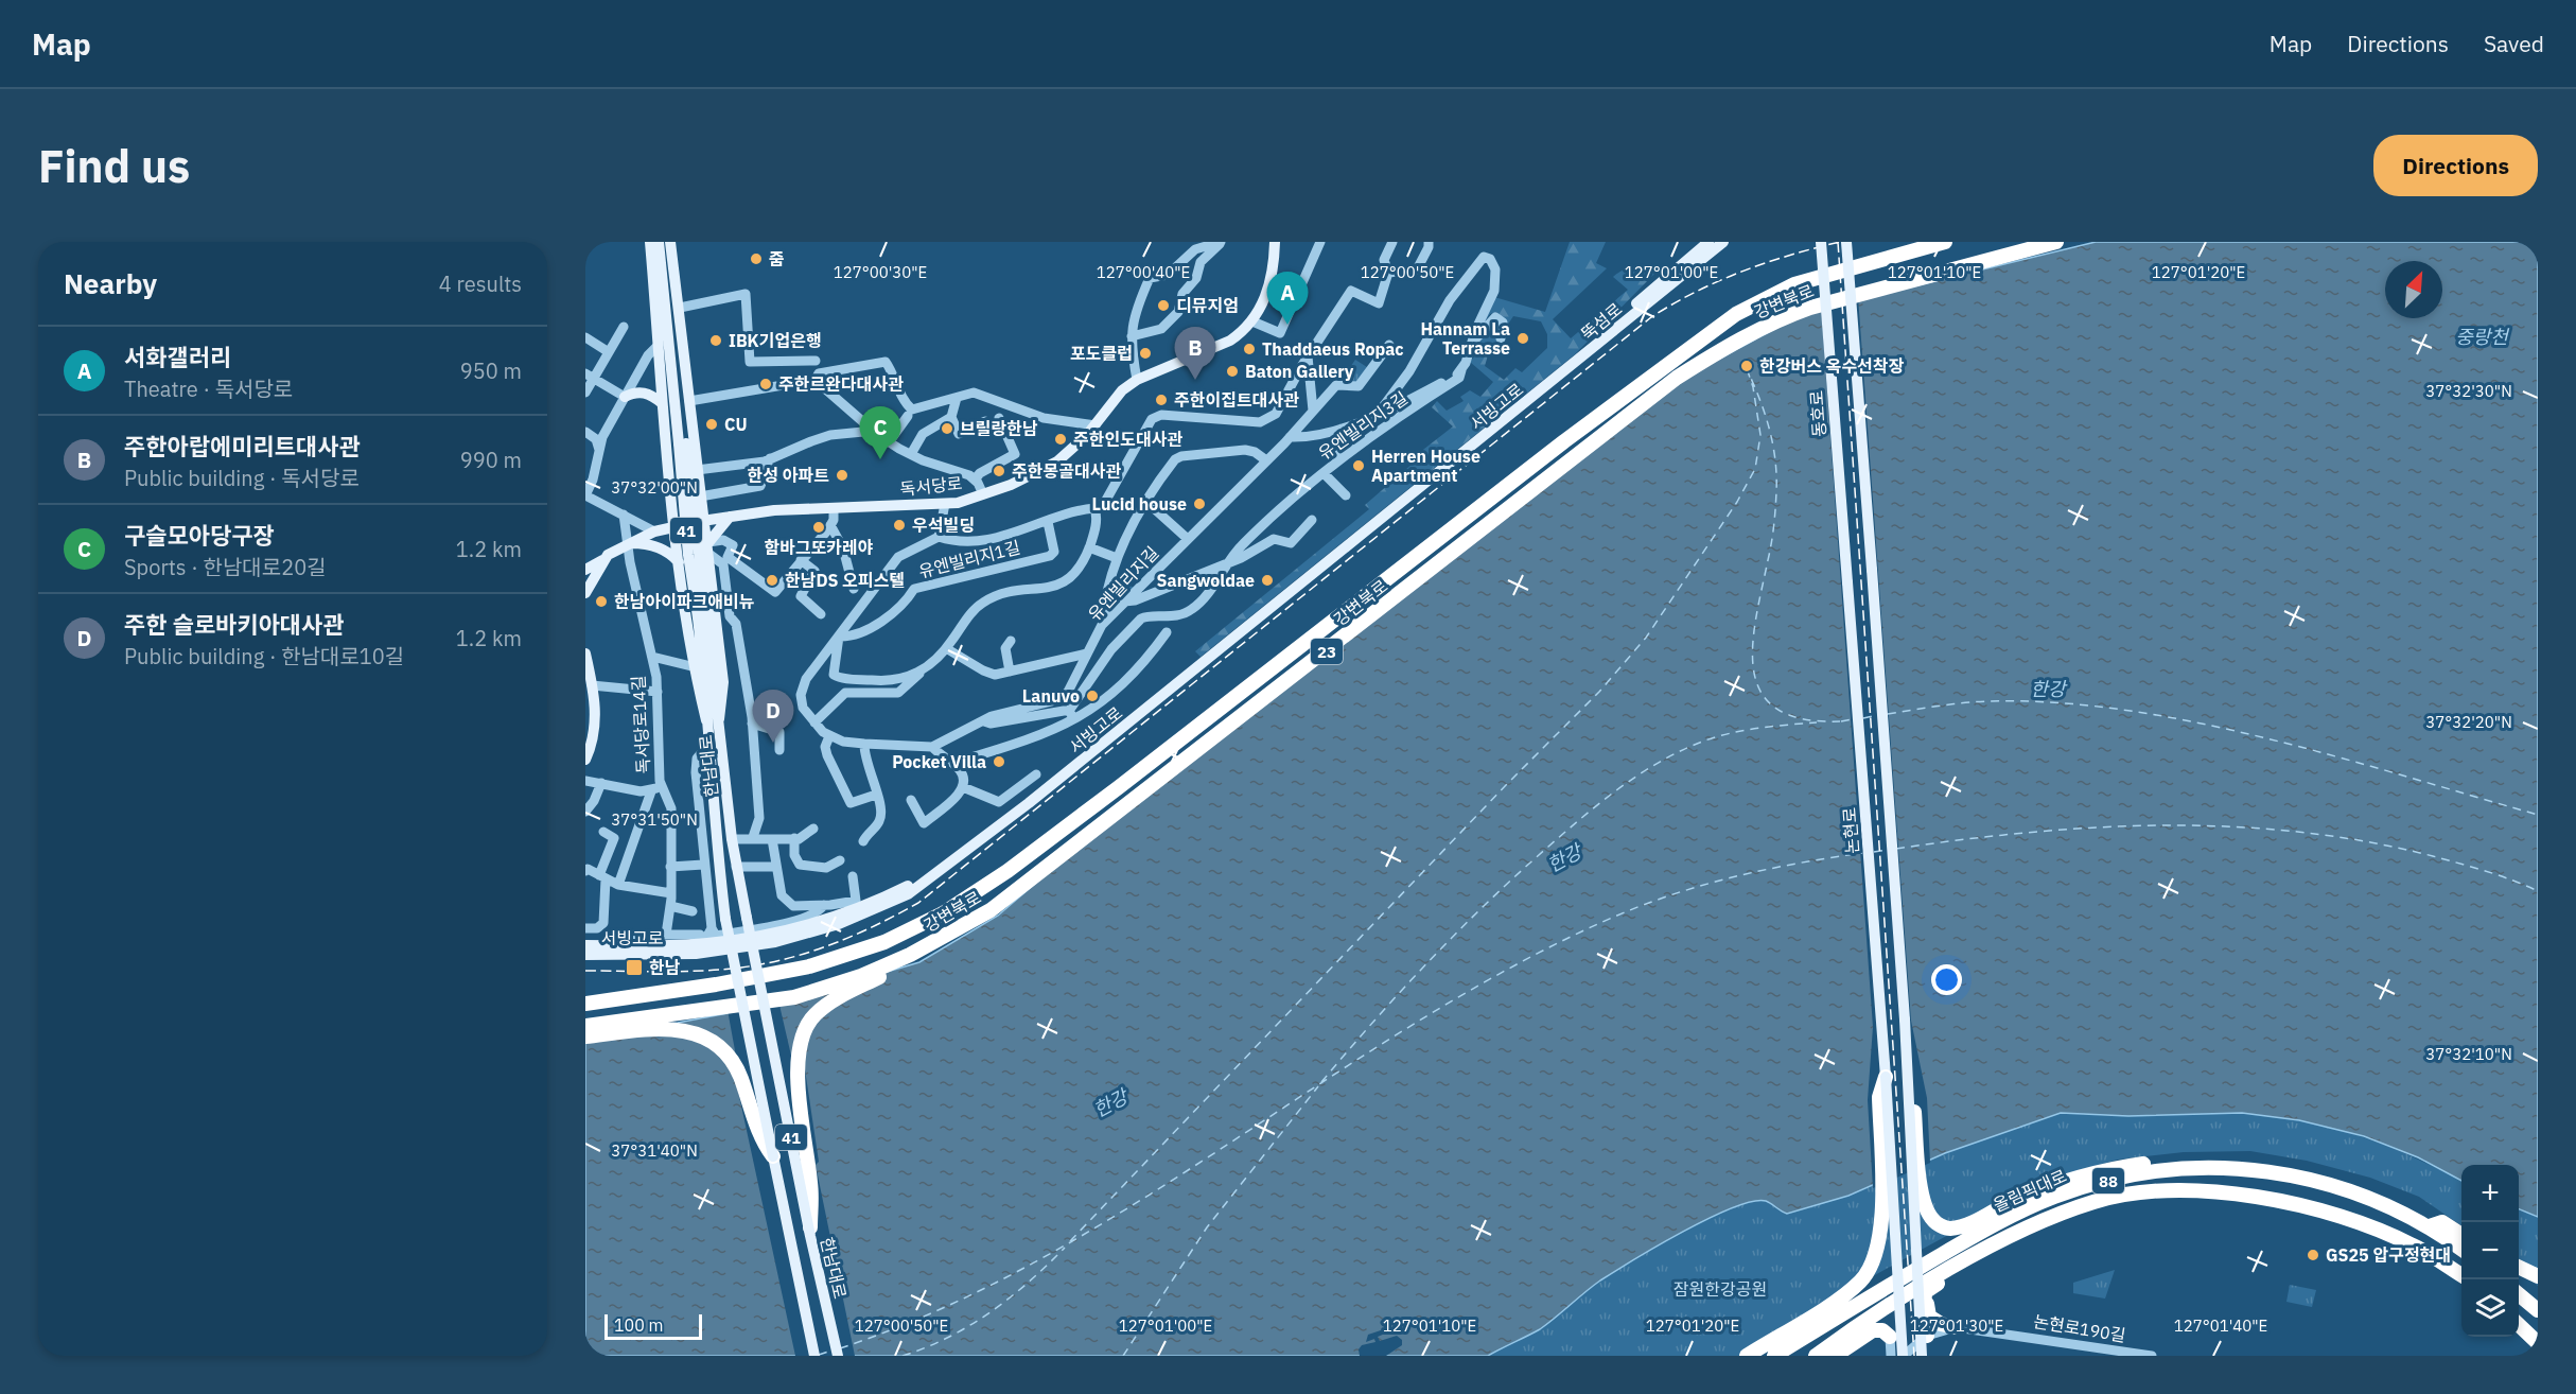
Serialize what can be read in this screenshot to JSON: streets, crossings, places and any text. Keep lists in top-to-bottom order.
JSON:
{
  "streets": {
    "highway": [
      "강변북로",
      "23",
      "88",
      "올림픽대로"
    ],
    "main road": [
      "뚝섬로",
      "서빙고로",
      "동호로",
      "독서당로",
      "41",
      "한남대로",
      "논현로"
    ],
    "street": [
      "유엔빌리지3길",
      "유엔빌리지1길",
      "유엔빌리지길",
      "독서당로14길",
      "논현로190길"
    ]
  },
  "crossings": [
    ["뚝섬로", "서빙고로"],
    ["동호로", "논현로"],
    ["유엔빌리지3길", "유엔빌리지길"],
    ["독서당로", "독서당로14길"]
  ],
  "water": ["중랑천", "한강"],
  "parks": ["잠원한강공원"],
  "places": {
    "other": [
      "줌",
      "디뮤지엄",
      "Hannam La Terrasse",
      "IBK기업은행",
      "Thaddaeus Ropac",
      "포도클럽",
      "한강버스 옥수선착장",
      "Baton Gallery",
      "주한르완다대사관",
      "주한이집트대사관",
      "CU",
      "브릴랑한남",
      "주한인도대사관",
      "Herren House Apartment",
      "주한몽골대사관",
      "한성 아파트",
      "Lucid house",
      "우석빌딩",
      "함바그또카레야",
      "한남DS 오피스텔",
      "Sangwoldae",
      "한남아이파크애비뉴",
      "Lanuvo",
      "Pocket Villa",
      "GS25 압구정현대"
    ],
    "transit": ["한남"]
  },
  "scale_bar": "100 m",
  "north": "top right",
  "page": {
    "header": "Map",
    "nav": ["Map", "Directions", "Saved"],
    "buttons": "Directions",
    "title": "Find us",
    "heading": ["Nearby", "4 results"],
    "pins": [
      "A",
      "B",
      "C",
      "D"
    ],
    "list": [
      {
        "mark": "A",
        "name": "서화갤러리",
        "note": "Theatre · 독서당로",
        "value": "950 m"
      },
      {
        "mark": "B",
        "name": "주한아랍에미리트대사관",
        "note": "Public building · 독서당로",
        "value": "990 m"
      },
      {
        "mark": "C",
        "name": "구슬모아당구장",
        "note": "Sports · 한남대로20길",
        "value": "1.2 km"
      },
      {
        "mark": "D",
        "name": "주한 슬로바키아대사관",
        "note": "Public building · 한남대로10길",
        "value": "1.2 km"
      }
    ],
    "map_buttons": ["+", "−"],
    "scale": "100 m"
  },
  "coordinates": [
    "127°00'30\"E",
    "127°00'40\"E",
    "127°00'50\"E",
    "127°01'00\"E",
    "127°01'10\"E",
    "127°01'20\"E",
    "37°32'30\"N",
    "37°32'00\"N",
    "37°32'20\"N",
    "37°31'50\"N",
    "37°32'10\"N",
    "37°31'40\"N",
    "127°01'30\"E",
    "127°01'40\"E"
  ]
}
